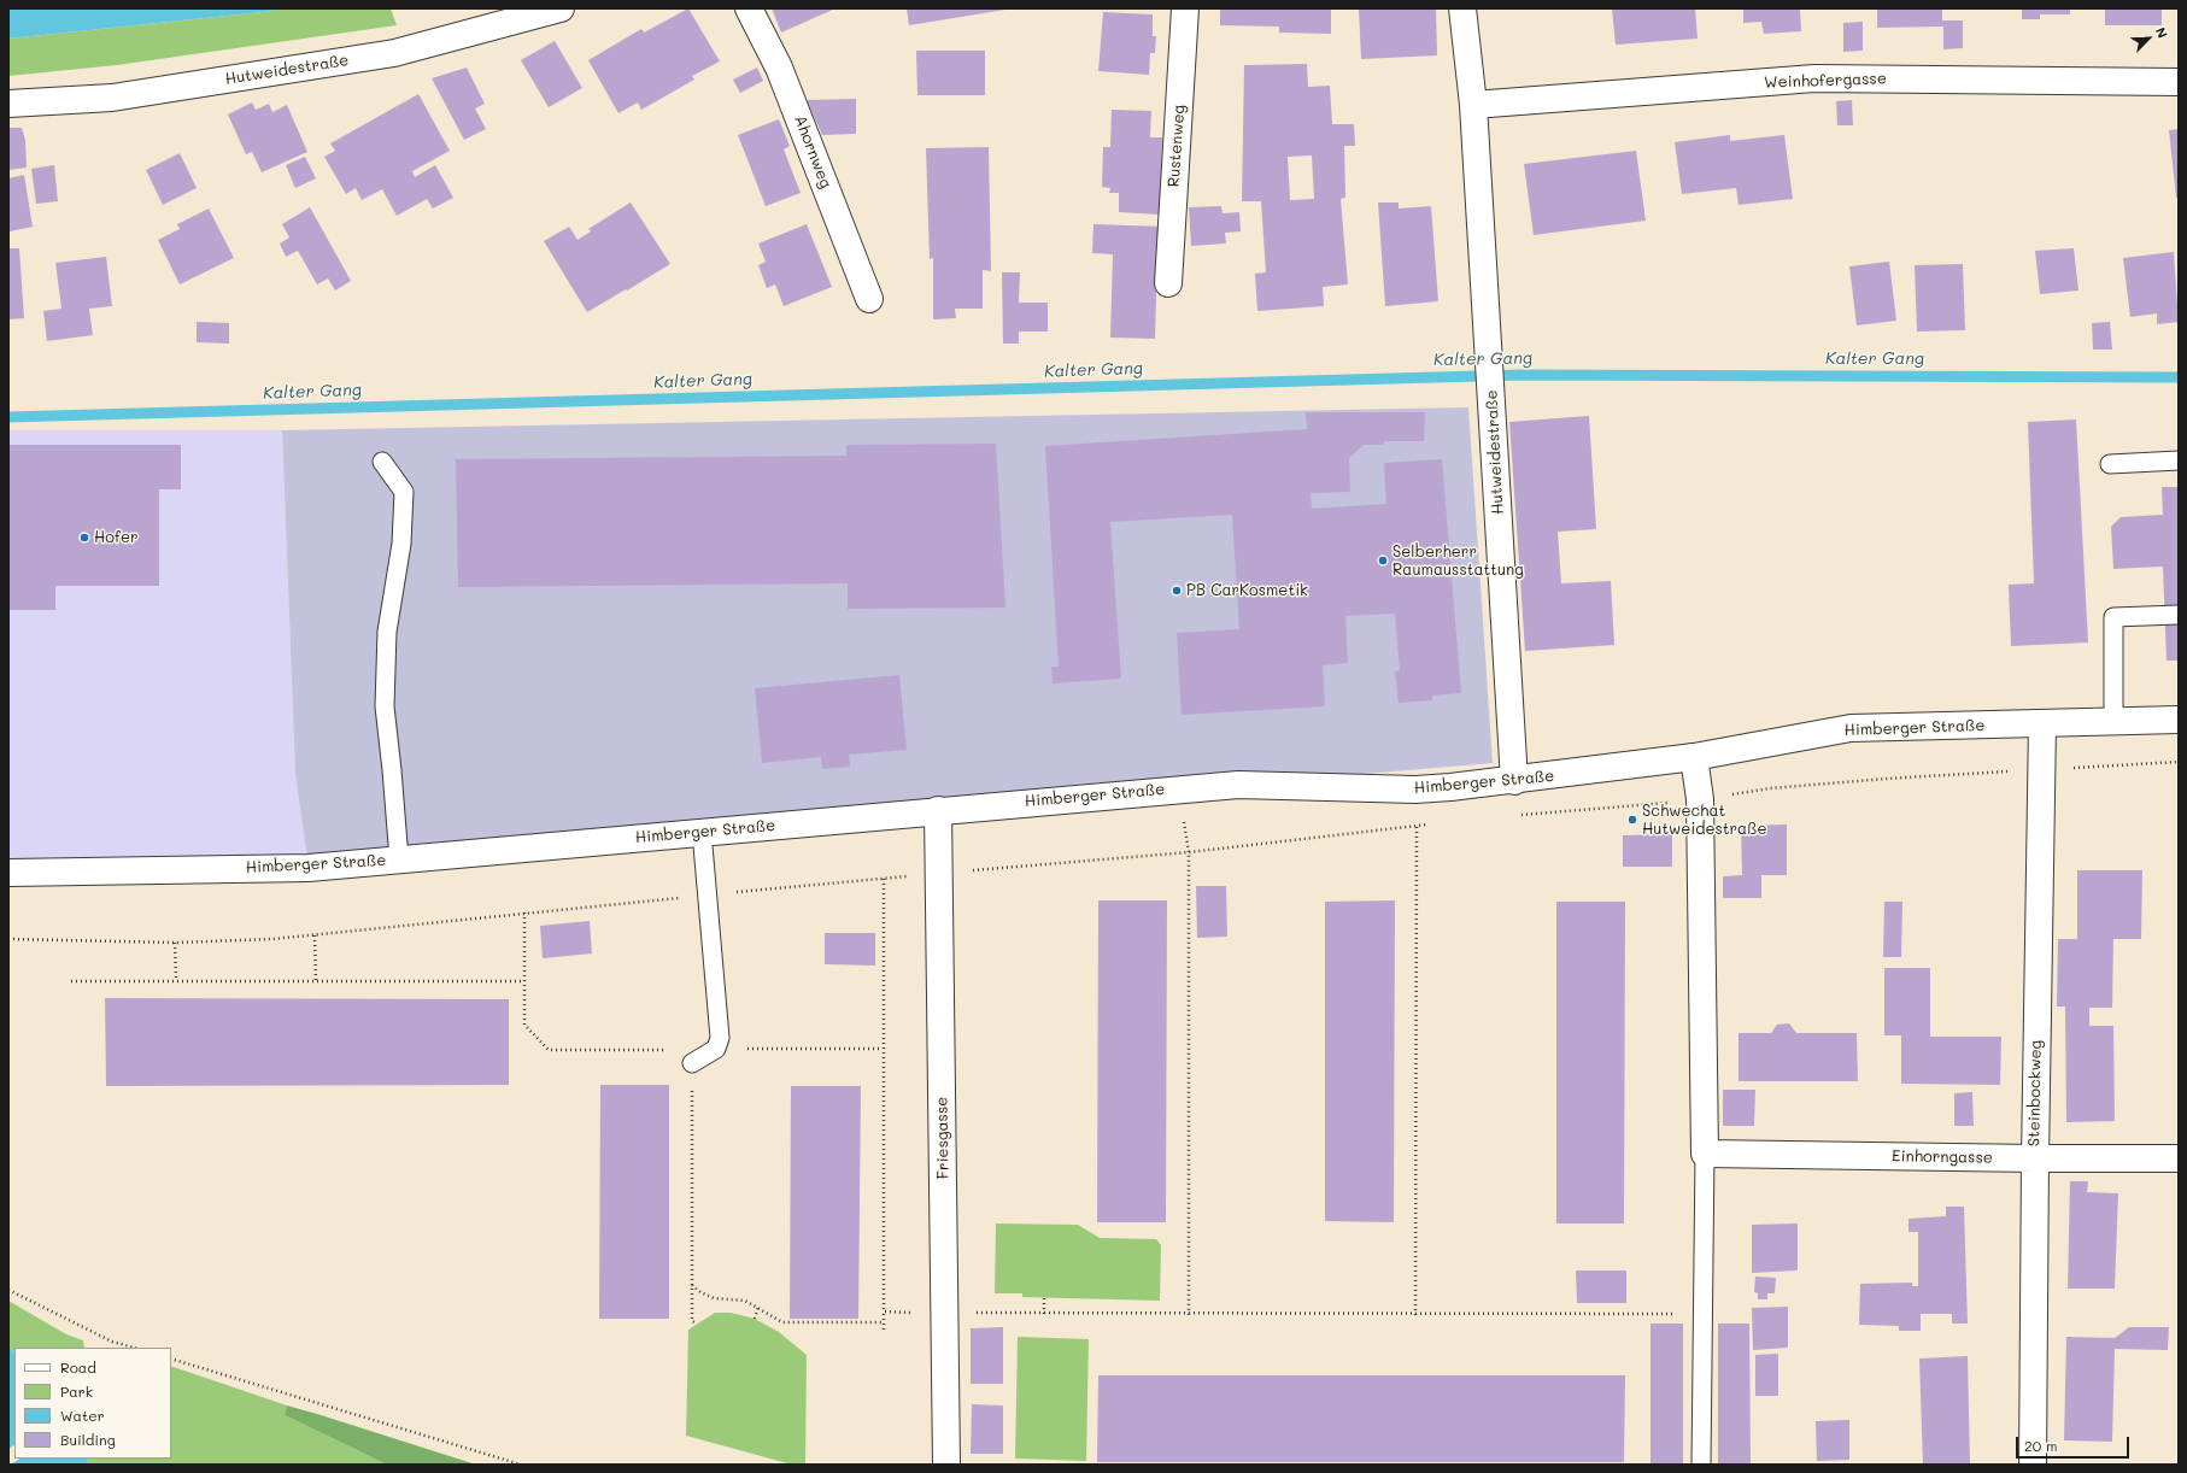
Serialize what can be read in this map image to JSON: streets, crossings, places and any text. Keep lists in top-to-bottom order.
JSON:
{
  "streets": {
    "street": [
      "Hutweidestraße",
      "Weinhofergasse",
      "Rustenweg",
      "Ahornweg",
      "Himberger Straße",
      "Steinbockweg",
      "Friesgasse",
      "Einhorngasse"
    ]
  },
  "crossings": [
    ["Hutweidestraße", "Weinhofergasse"],
    ["Hutweidestraße", "Himberger Straße"],
    ["Himberger Straße", "Steinbockweg"],
    ["Himberger Straße", "Friesgasse"],
    ["Steinbockweg", "Einhorngasse"]
  ],
  "water": ["Kalter Gang"],
  "places": [
    "Hofer",
    "Selberherr Raumausstattung",
    "PB CarKosmetik",
    "Schwechat Hutweidestraße"
  ],
  "legend": [
    "Road",
    "Park",
    "Water",
    "Building"
  ],
  "scale_bar": "20 m",
  "north": "top right"
}
